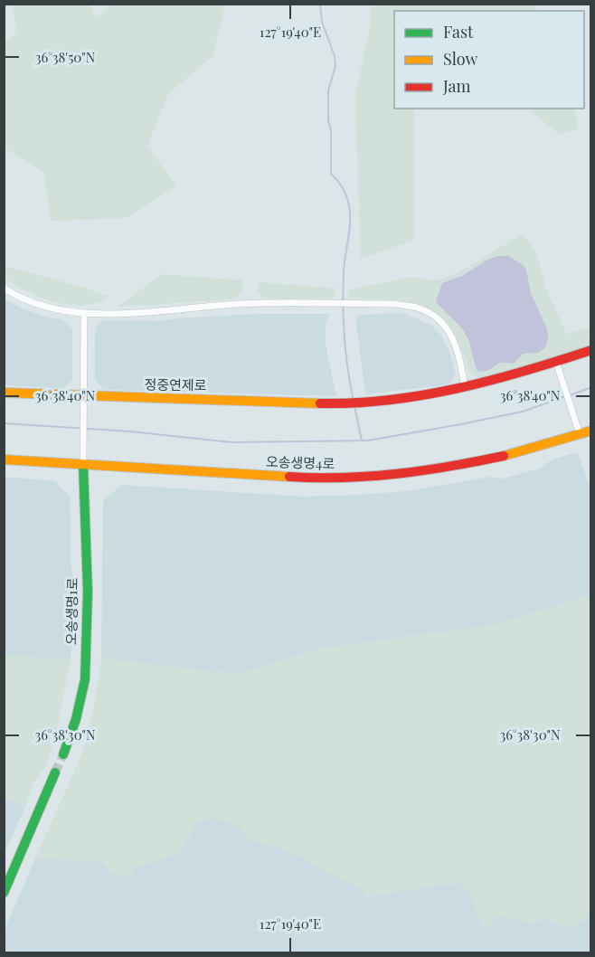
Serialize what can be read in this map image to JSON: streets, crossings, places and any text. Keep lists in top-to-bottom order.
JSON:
{
  "streets": {
    "street": ["정중연제로", "오송생명4로", "오송생명1로"]
  },
  "crossings": [
    ["오송생명4로", "오송생명1로"]
  ],
  "legend": ["Fast", "Slow", "Jam"],
  "coordinates": [
    "127°19'40\"E",
    "36°38'50\"N",
    "36°38'40\"N",
    "36°38'30\"N"
  ]
}
